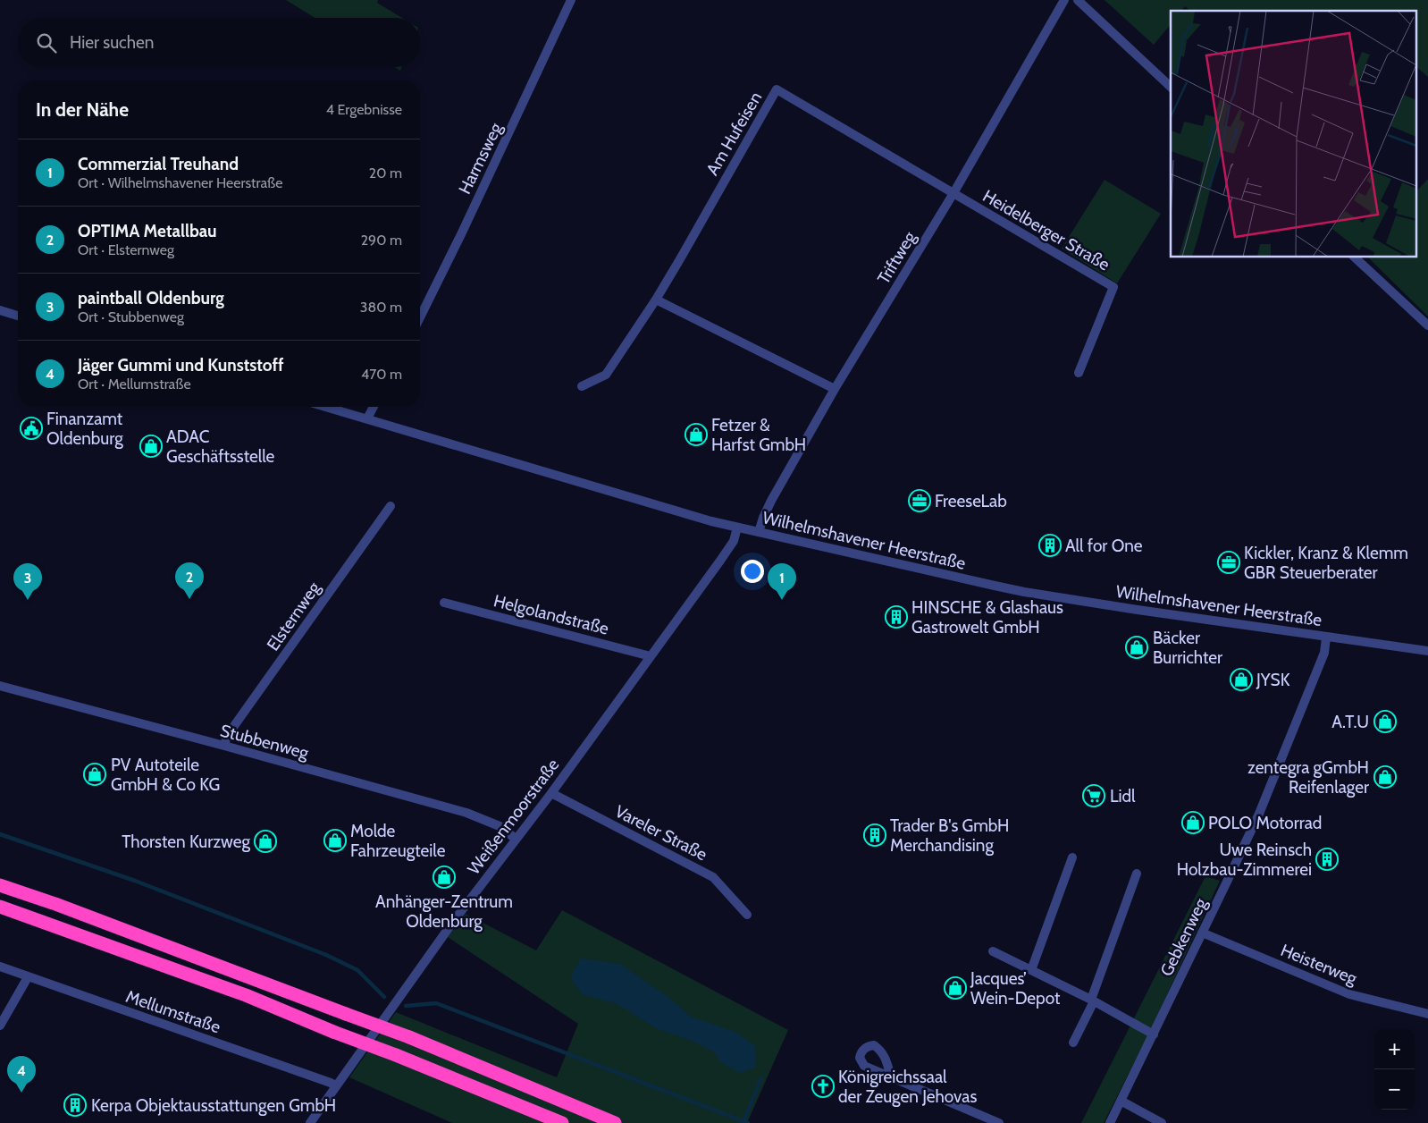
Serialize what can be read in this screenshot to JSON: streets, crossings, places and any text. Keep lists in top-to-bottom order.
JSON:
{
  "streets": {
    "street": [
      "Am Hufeisen",
      "Harmsweg",
      "Heidelberger Straße",
      "Triftweg",
      "Wilhelmshavener Heerstraße",
      "Helgolandstraße",
      "Elsternweg",
      "Stubbenweg",
      "Weißenmoorstraße",
      "Vareler Straße",
      "Gebkenweg",
      "Heisterweg",
      "Mellumstraße"
    ]
  },
  "crossings": [
    ["Am Hufeisen", "Heidelberger Straße"],
    ["Am Hufeisen", "Triftweg"],
    ["Heidelberger Straße", "Triftweg"],
    ["Triftweg", "Wilhelmshavener Heerstraße"],
    ["Wilhelmshavener Heerstraße", "Weißenmoorstraße"],
    ["Wilhelmshavener Heerstraße", "Gebkenweg"],
    ["Helgolandstraße", "Weißenmoorstraße"],
    ["Elsternweg", "Stubbenweg"],
    ["Stubbenweg", "Weißenmoorstraße"],
    ["Weißenmoorstraße", "Vareler Straße"],
    ["Weißenmoorstraße", "Mellumstraße"],
    ["Gebkenweg", "Heisterweg"]
  ],
  "places": {
    "public building": ["Finanzamt Oldenburg"],
    "shop": [
      "Fetzer & Harfst GmbH",
      "ADAC Geschäftsstelle",
      "Bäcker Burrichter",
      "JYSK",
      "A.T.U",
      "PV Autoteile GmbH & Co KG",
      "zentegra gGmbH Reifenlager",
      "POLO Motorrad",
      "Molde Fahrzeugteile",
      "Thorsten Kurzweg",
      "Anhänger-Zentrum Oldenburg",
      "Jacques’ Wein-Depot"
    ],
    "office": ["FreeseLab", "Kickler, Kranz & Klemm GBR Steuerberater"],
    "building": [
      "All for One",
      "HINSCHE & Glashaus Gastrowelt GmbH",
      "Trader B's GmbH Merchandising",
      "Uwe Reinsch Holzbau-Zimmerei",
      "Kerpa Objektausstattungen GmbH"
    ],
    "supermarket": ["Lidl"],
    "church": ["Königreichssaal der Zeugen Jehovas"]
  },
  "page": {
    "search": "Hier suchen",
    "heading": ["In der Nähe", "4 Ergebnisse"],
    "list": [
      {
        "mark": "1",
        "name": "Commerzial Treuhand",
        "note": "Ort · Wilhelmshavener Heerstraße",
        "value": "20 m"
      },
      {
        "mark": "2",
        "name": "OPTIMA Metallbau",
        "note": "Ort · Elsternweg",
        "value": "290 m"
      },
      {
        "mark": "3",
        "name": "paintball Oldenburg",
        "note": "Ort · Stubbenweg",
        "value": "380 m"
      },
      {
        "mark": "4",
        "name": "Jäger Gummi und Kunststoff",
        "note": "Ort · Mellumstraße",
        "value": "470 m"
      }
    ],
    "pins": [
      "2",
      "1",
      "3",
      "4"
    ],
    "map_buttons": ["+", "−"]
  }
}
